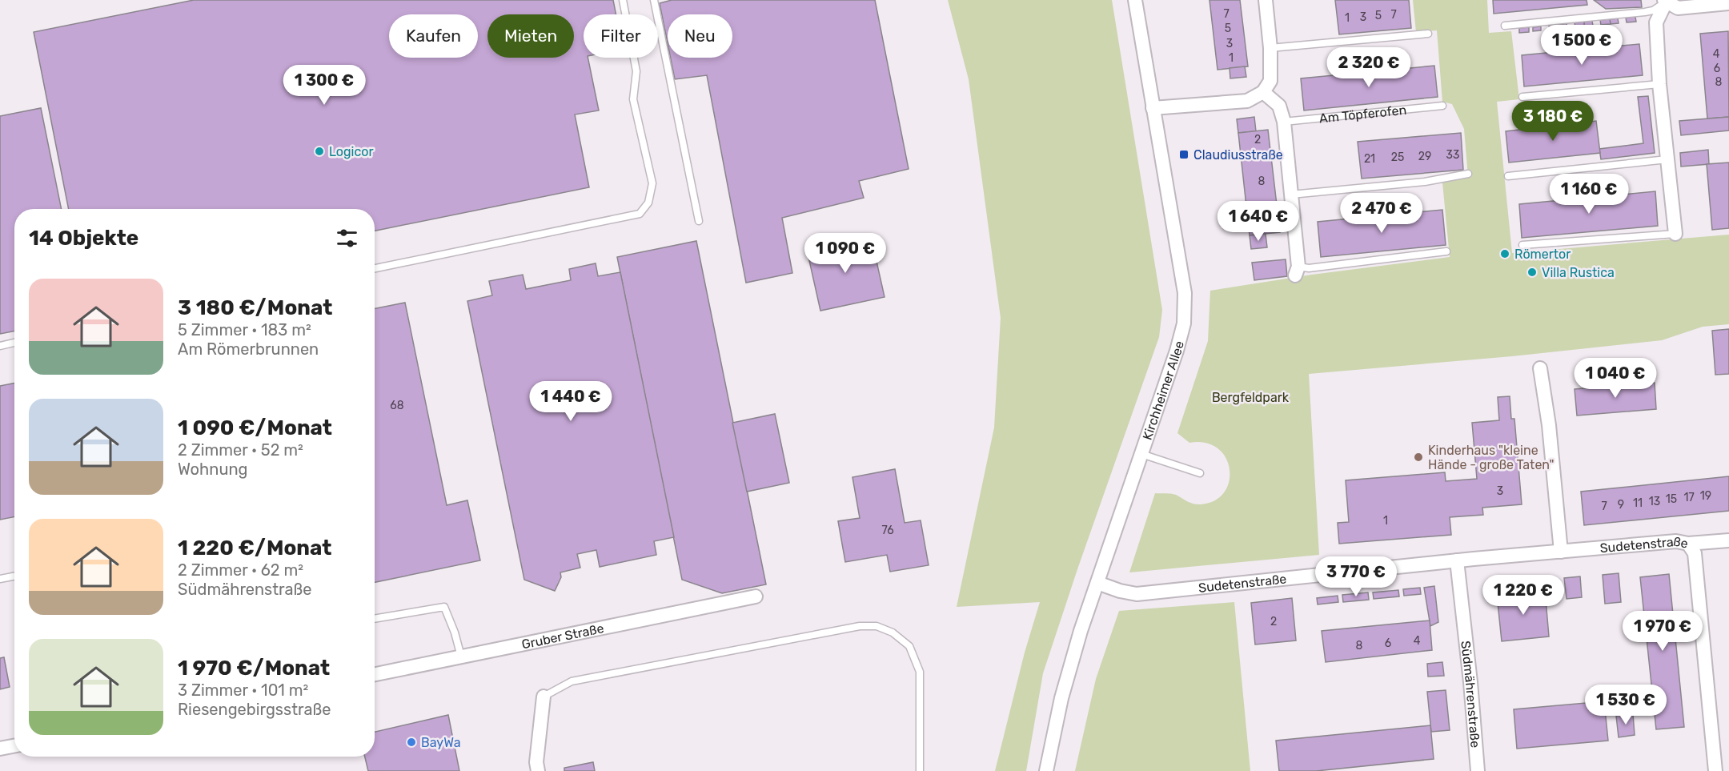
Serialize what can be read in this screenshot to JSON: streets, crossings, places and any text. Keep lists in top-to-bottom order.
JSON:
{
  "streets": {
    "street": [
      "Kirchheimer Allee",
      "Sudetenstraße",
      "Gruber Straße",
      "Südmährenstraße"
    ],
    "lane": ["Am Töpferofen"]
  },
  "crossings": [
    ["Kirchheimer Allee", "Sudetenstraße"],
    ["Sudetenstraße", "Südmährenstraße"]
  ],
  "parks": ["Bergfeldpark"],
  "places": {
    "other": [
      "Logicor",
      "Römertor",
      "Villa Rustica",
      "Kinderhaus \"kleine Hände - große Taten\"",
      "BayWa"
    ],
    "transit": ["Claudiusstraße"]
  },
  "house_numbers": [
    "7",
    "7",
    "5",
    "3",
    "1",
    "5",
    "3",
    "4",
    "1",
    "6",
    "8",
    "2",
    "33",
    "29",
    "25",
    "21",
    "8",
    "68",
    "3",
    "19",
    "17",
    "15",
    "13",
    "11",
    "9",
    "7",
    "1",
    "76",
    "2",
    "4",
    "6",
    "8"
  ],
  "page": {
    "chip": [
      "Kaufen",
      "Mieten",
      "Filter",
      "Neu"
    ],
    "price": [
      "1 500 €",
      "2 320 €",
      "1 300 €",
      "3 180 €",
      "1 160 €",
      "2 470 €",
      "1 640 €",
      "1 090 €",
      "1 040 €",
      "1 440 €",
      "3 770 €",
      "1 220 €",
      "1 970 €",
      "1 530 €"
    ],
    "heading": "14 Objekte",
    "list": [
      {
        "name": "3 180 €/Monat",
        "note": "5 Zimmer · 183 m² · Am Römerbrunnen"
      },
      {
        "name": "1 090 €/Monat",
        "note": "2 Zimmer · 52 m² · Wohnung"
      },
      {
        "name": "1 220 €/Monat",
        "note": "2 Zimmer · 62 m² · Südmährenstraße"
      },
      {
        "name": "1 970 €/Monat",
        "note": "3 Zimmer · 101 m² · Riesengebirgsstraße"
      }
    ]
  }
}
